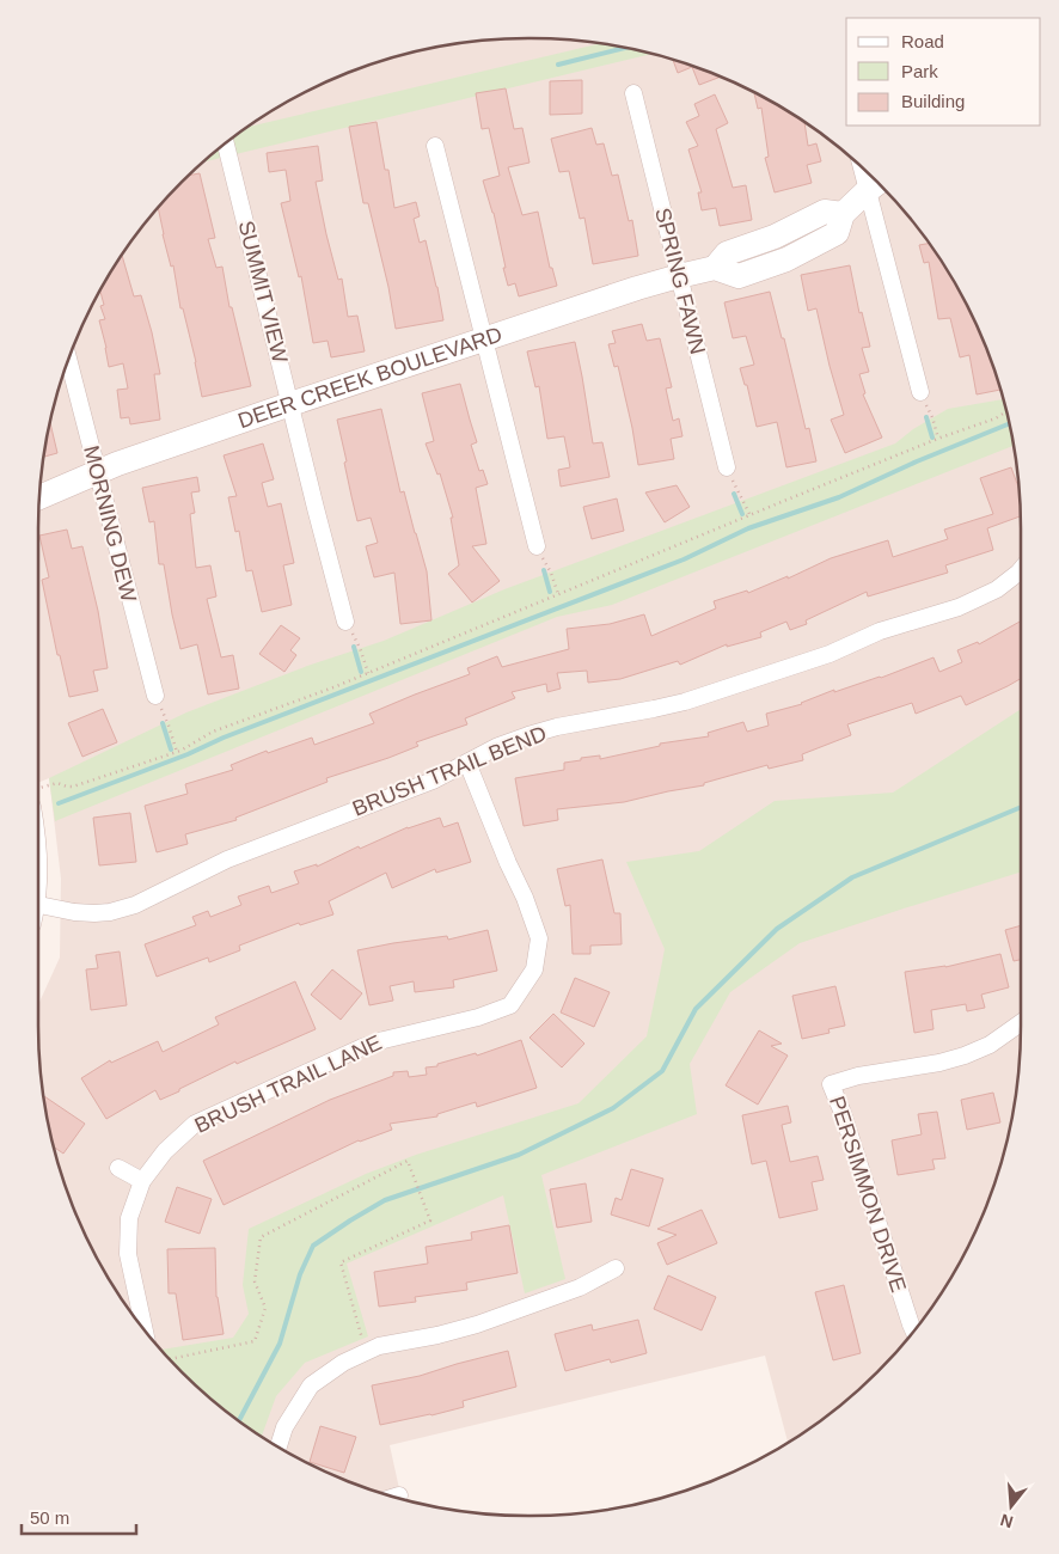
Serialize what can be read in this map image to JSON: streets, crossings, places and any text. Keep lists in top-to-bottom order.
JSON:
{
  "streets": {
    "street": [
      "SPRING FAWN",
      "SUMMIT VIEW",
      "DEER CREEK BOULEVARD",
      "MORNING DEW",
      "BRUSH TRAIL BEND",
      "BRUSH TRAIL LANE",
      "PERSIMMON DRIVE"
    ]
  },
  "crossings": [
    ["SPRING FAWN", "DEER CREEK BOULEVARD"],
    ["SUMMIT VIEW", "DEER CREEK BOULEVARD"],
    ["DEER CREEK BOULEVARD", "MORNING DEW"],
    ["BRUSH TRAIL BEND", "BRUSH TRAIL LANE"]
  ],
  "legend": ["Road", "Park", "Building"],
  "scale_bar": "50 m",
  "north": "bottom"
}
